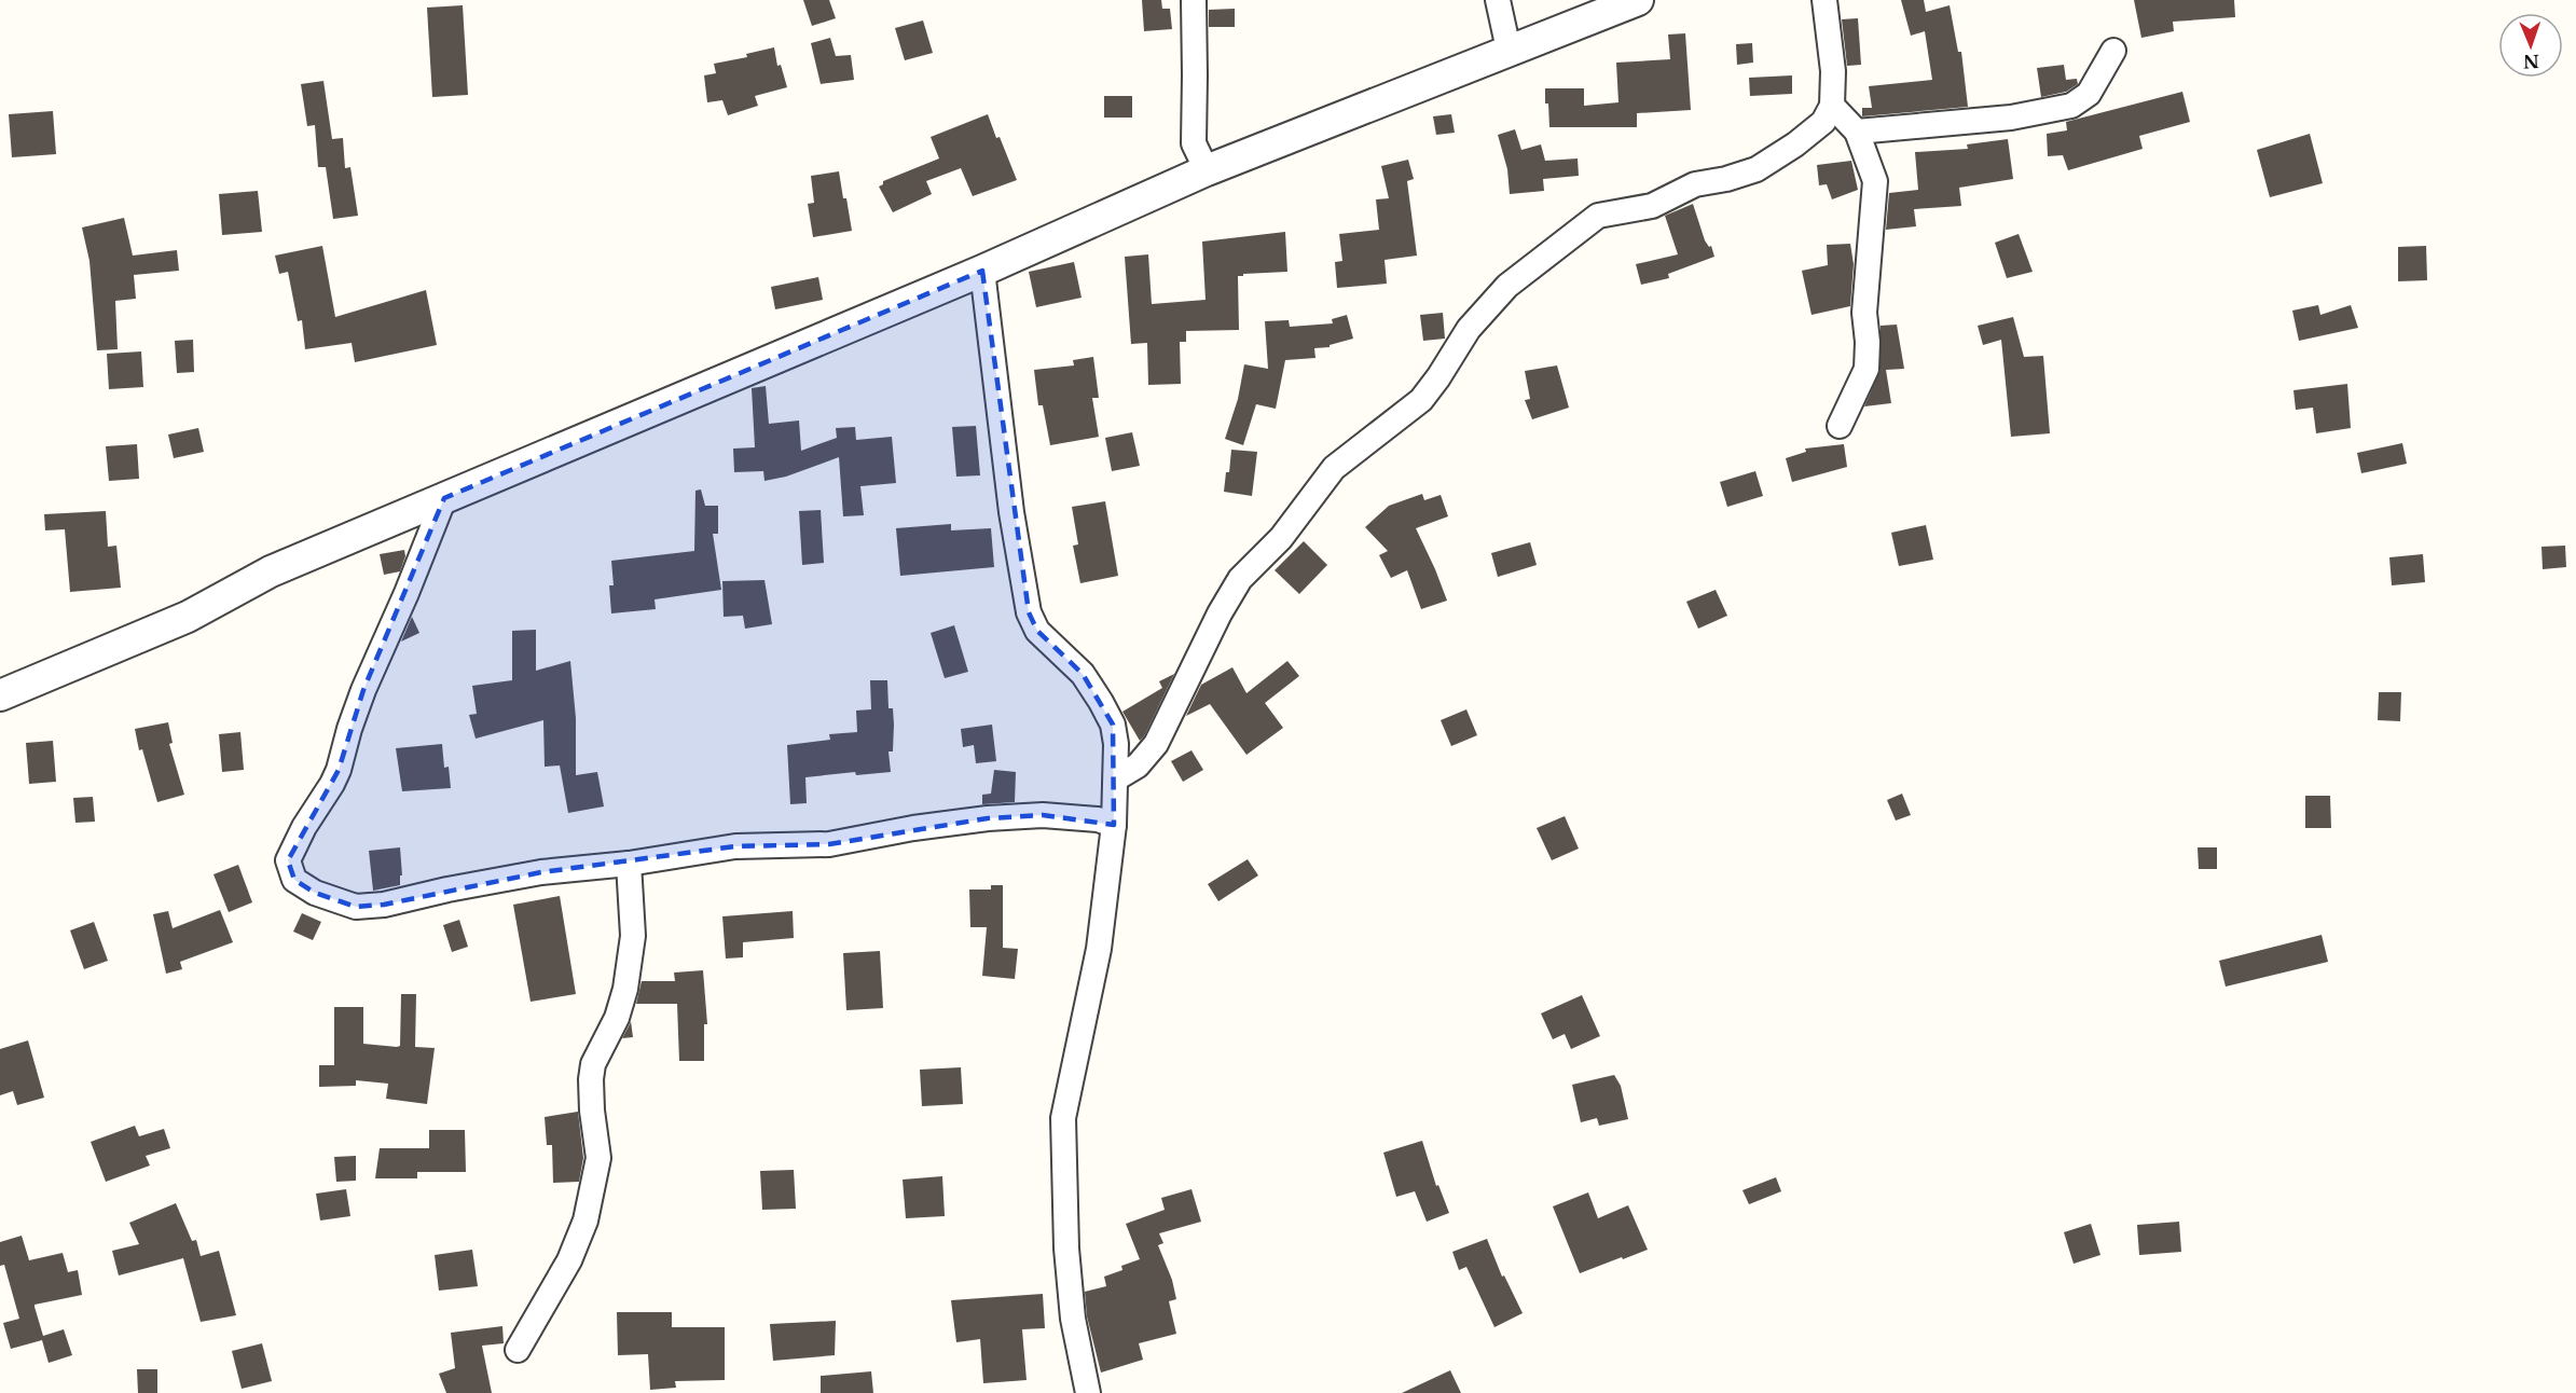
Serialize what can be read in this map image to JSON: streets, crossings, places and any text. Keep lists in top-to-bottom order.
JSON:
{
  "north": "bottom"
}
